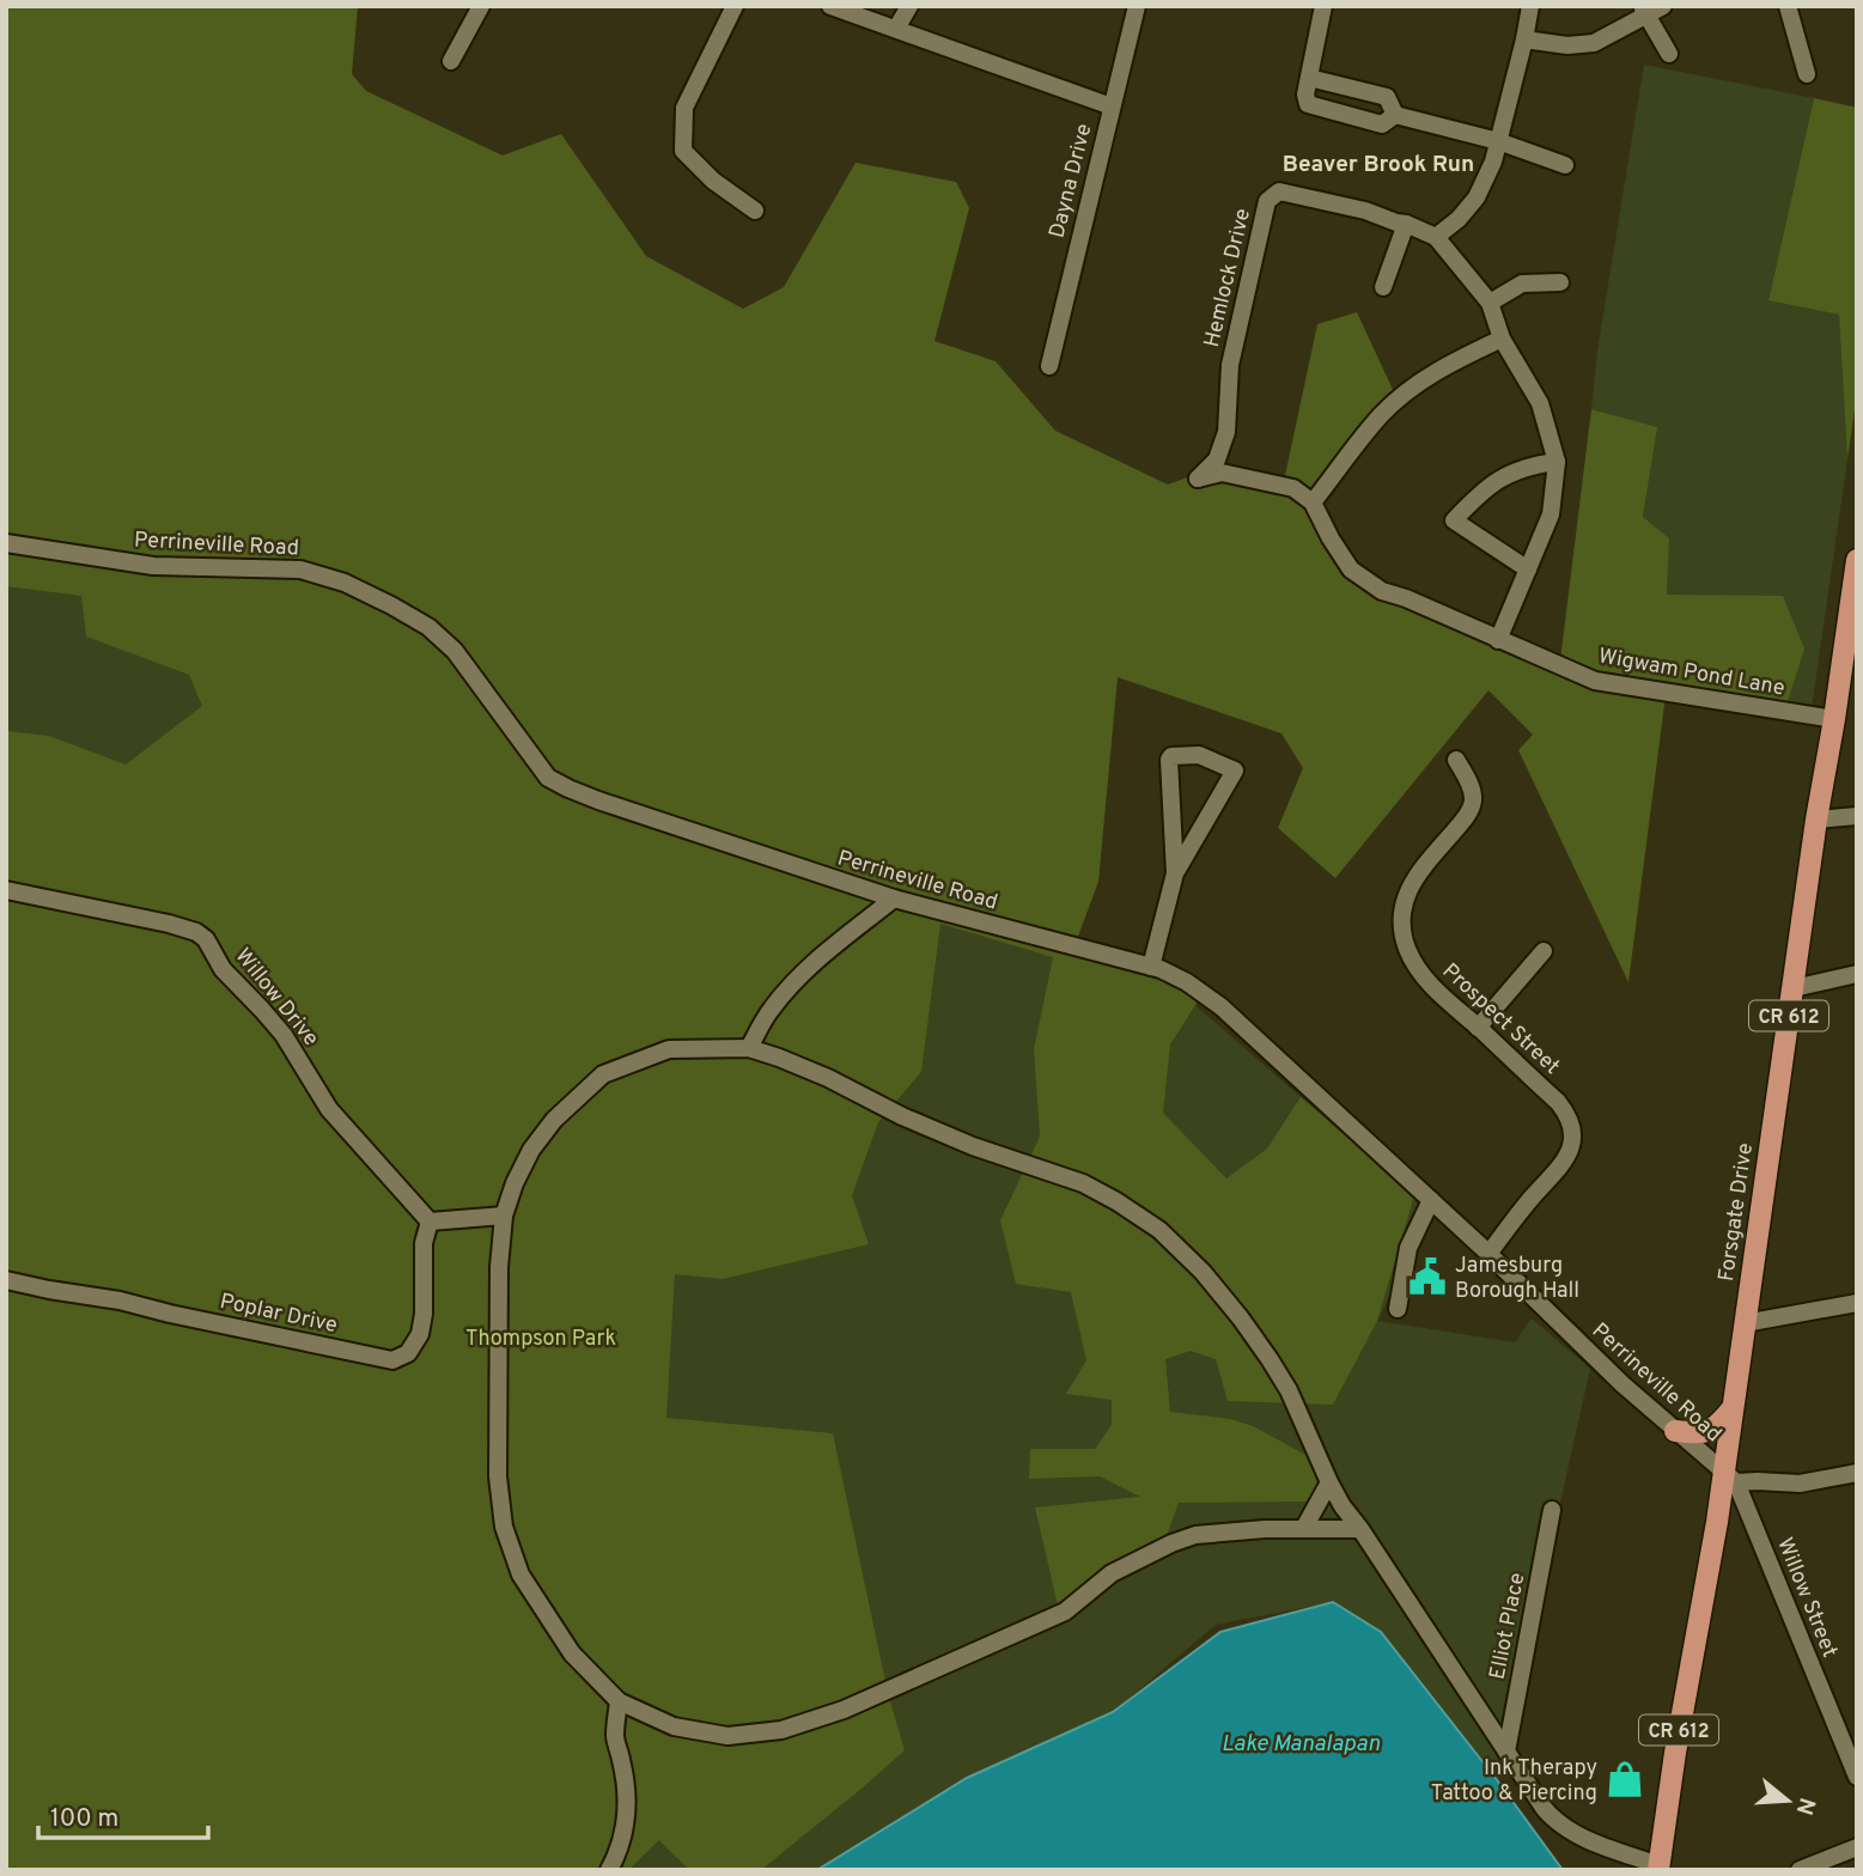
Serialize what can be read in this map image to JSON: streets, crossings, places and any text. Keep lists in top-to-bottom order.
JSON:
{
  "streets": {
    "main road": ["CR 612", "Forsgate Drive"],
    "street": [
      "Dayna Drive",
      "Hemlock Drive",
      "Perrineville Road",
      "Wigwam Pond Lane",
      "Willow Drive",
      "Prospect Street",
      "Poplar Drive",
      "Willow Street",
      "Elliot Place"
    ]
  },
  "crossings": [
    ["Hemlock Drive", "Wigwam Pond Lane"],
    ["Perrineville Road", "Prospect Street"],
    ["Perrineville Road", "Forsgate Drive"],
    ["Perrineville Road", "Willow Street"],
    ["Wigwam Pond Lane", "Forsgate Drive"],
    ["Willow Drive", "Poplar Drive"],
    ["Forsgate Drive", "Willow Street"]
  ],
  "districts": ["Beaver Brook Run"],
  "water": ["Lake Manalapan"],
  "parks": ["Thompson Park"],
  "places": {
    "public building": ["Jamesburg Borough Hall"],
    "shop": ["Ink Therapy Tattoo & Piercing"]
  },
  "scale_bar": "100 m",
  "north": "right"
}
